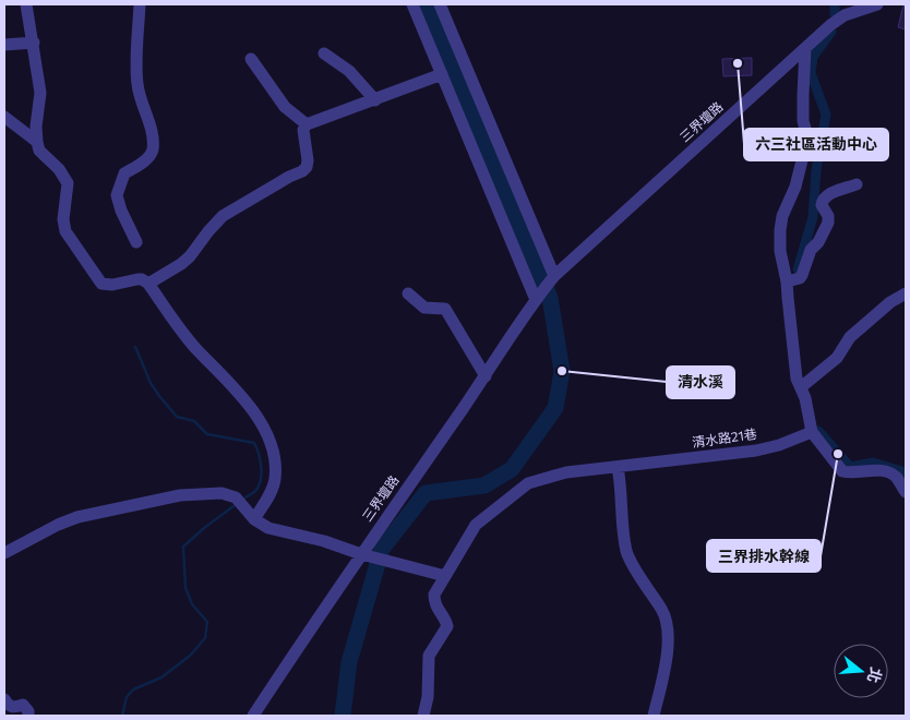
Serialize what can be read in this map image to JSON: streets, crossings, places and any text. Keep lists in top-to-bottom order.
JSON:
{
  "streets": {
    "street": ["三界壇路", "清水路21巷"]
  },
  "places": ["六三社區活動中心", "清水溪", "三界排水幹線"],
  "north": "right"
}
